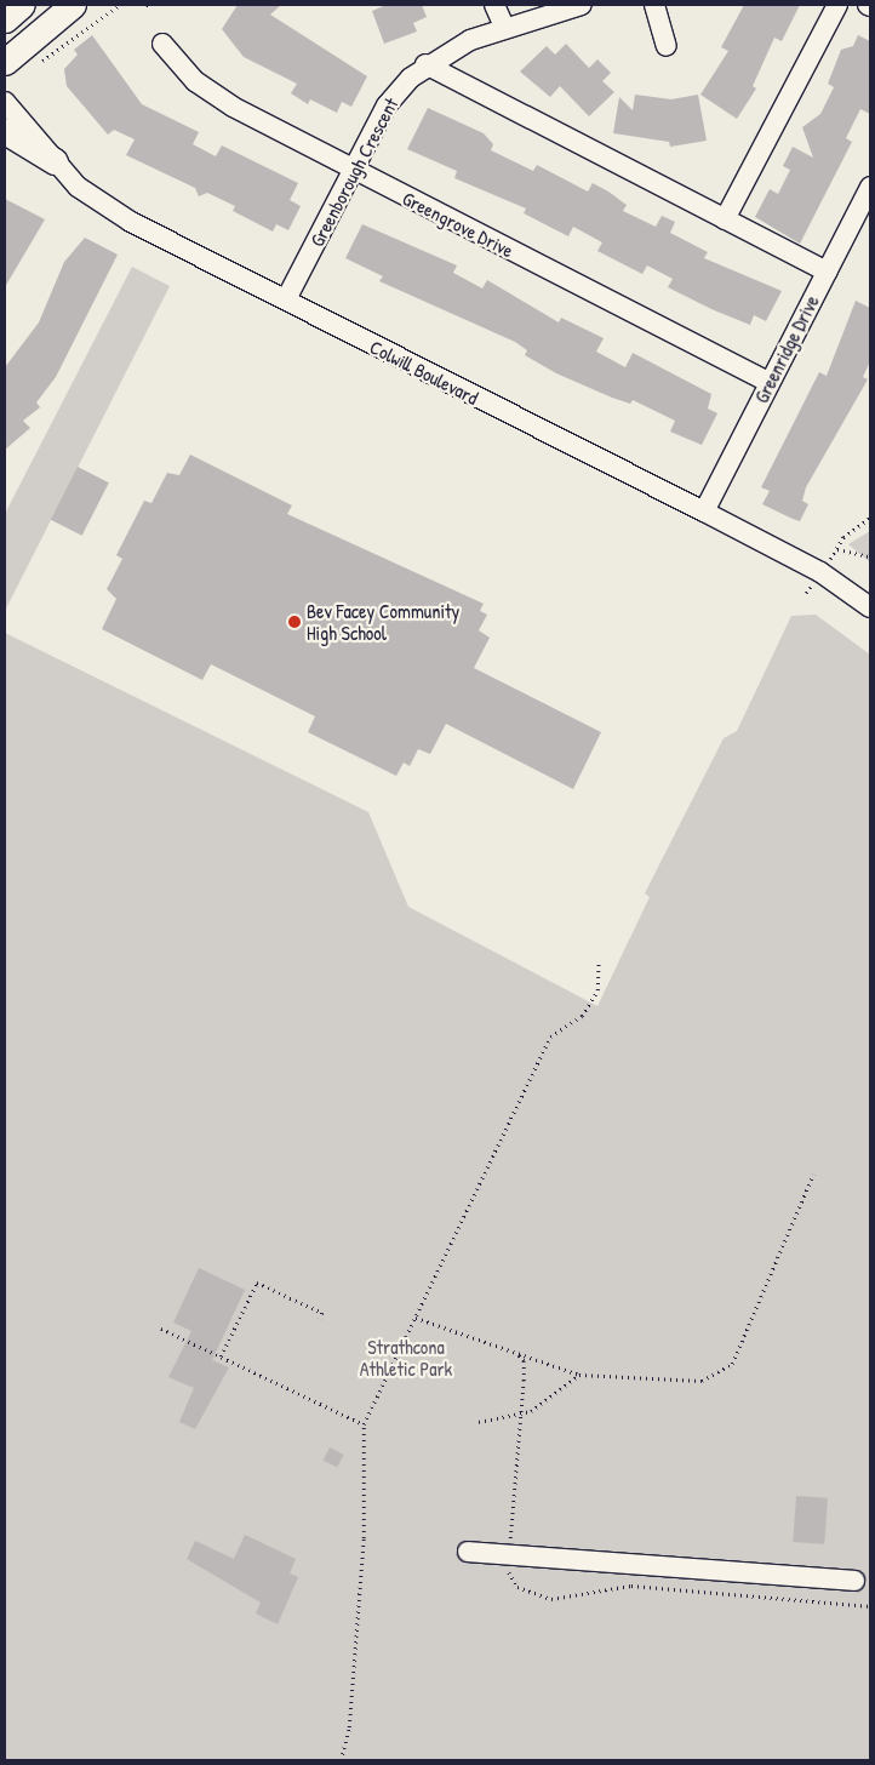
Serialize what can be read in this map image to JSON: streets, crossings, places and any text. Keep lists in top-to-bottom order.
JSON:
{
  "streets": {
    "street": [
      "Greenborough Crescent",
      "Greengrove Drive",
      "Greenridge Drive",
      "Colwill Boulevard"
    ]
  },
  "crossings": [
    ["Greenborough Crescent", "Greengrove Drive"],
    ["Greenborough Crescent", "Colwill Boulevard"],
    ["Greengrove Drive", "Greenridge Drive"],
    ["Greenridge Drive", "Colwill Boulevard"]
  ],
  "parks": ["Strathcona Athletic Park"],
  "places": ["Bev Facey Community High School"]
}
